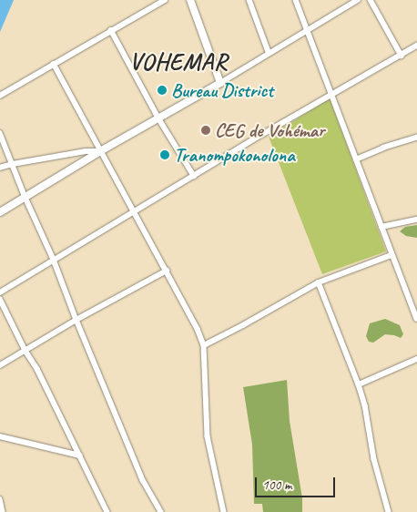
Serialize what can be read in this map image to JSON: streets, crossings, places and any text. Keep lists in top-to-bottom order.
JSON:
{
  "districts": ["VOHEMAR"],
  "places": ["Bureau District", "CEG de Vohémar", "Tranompokonolona"],
  "scale_bar": "100 m"
}
